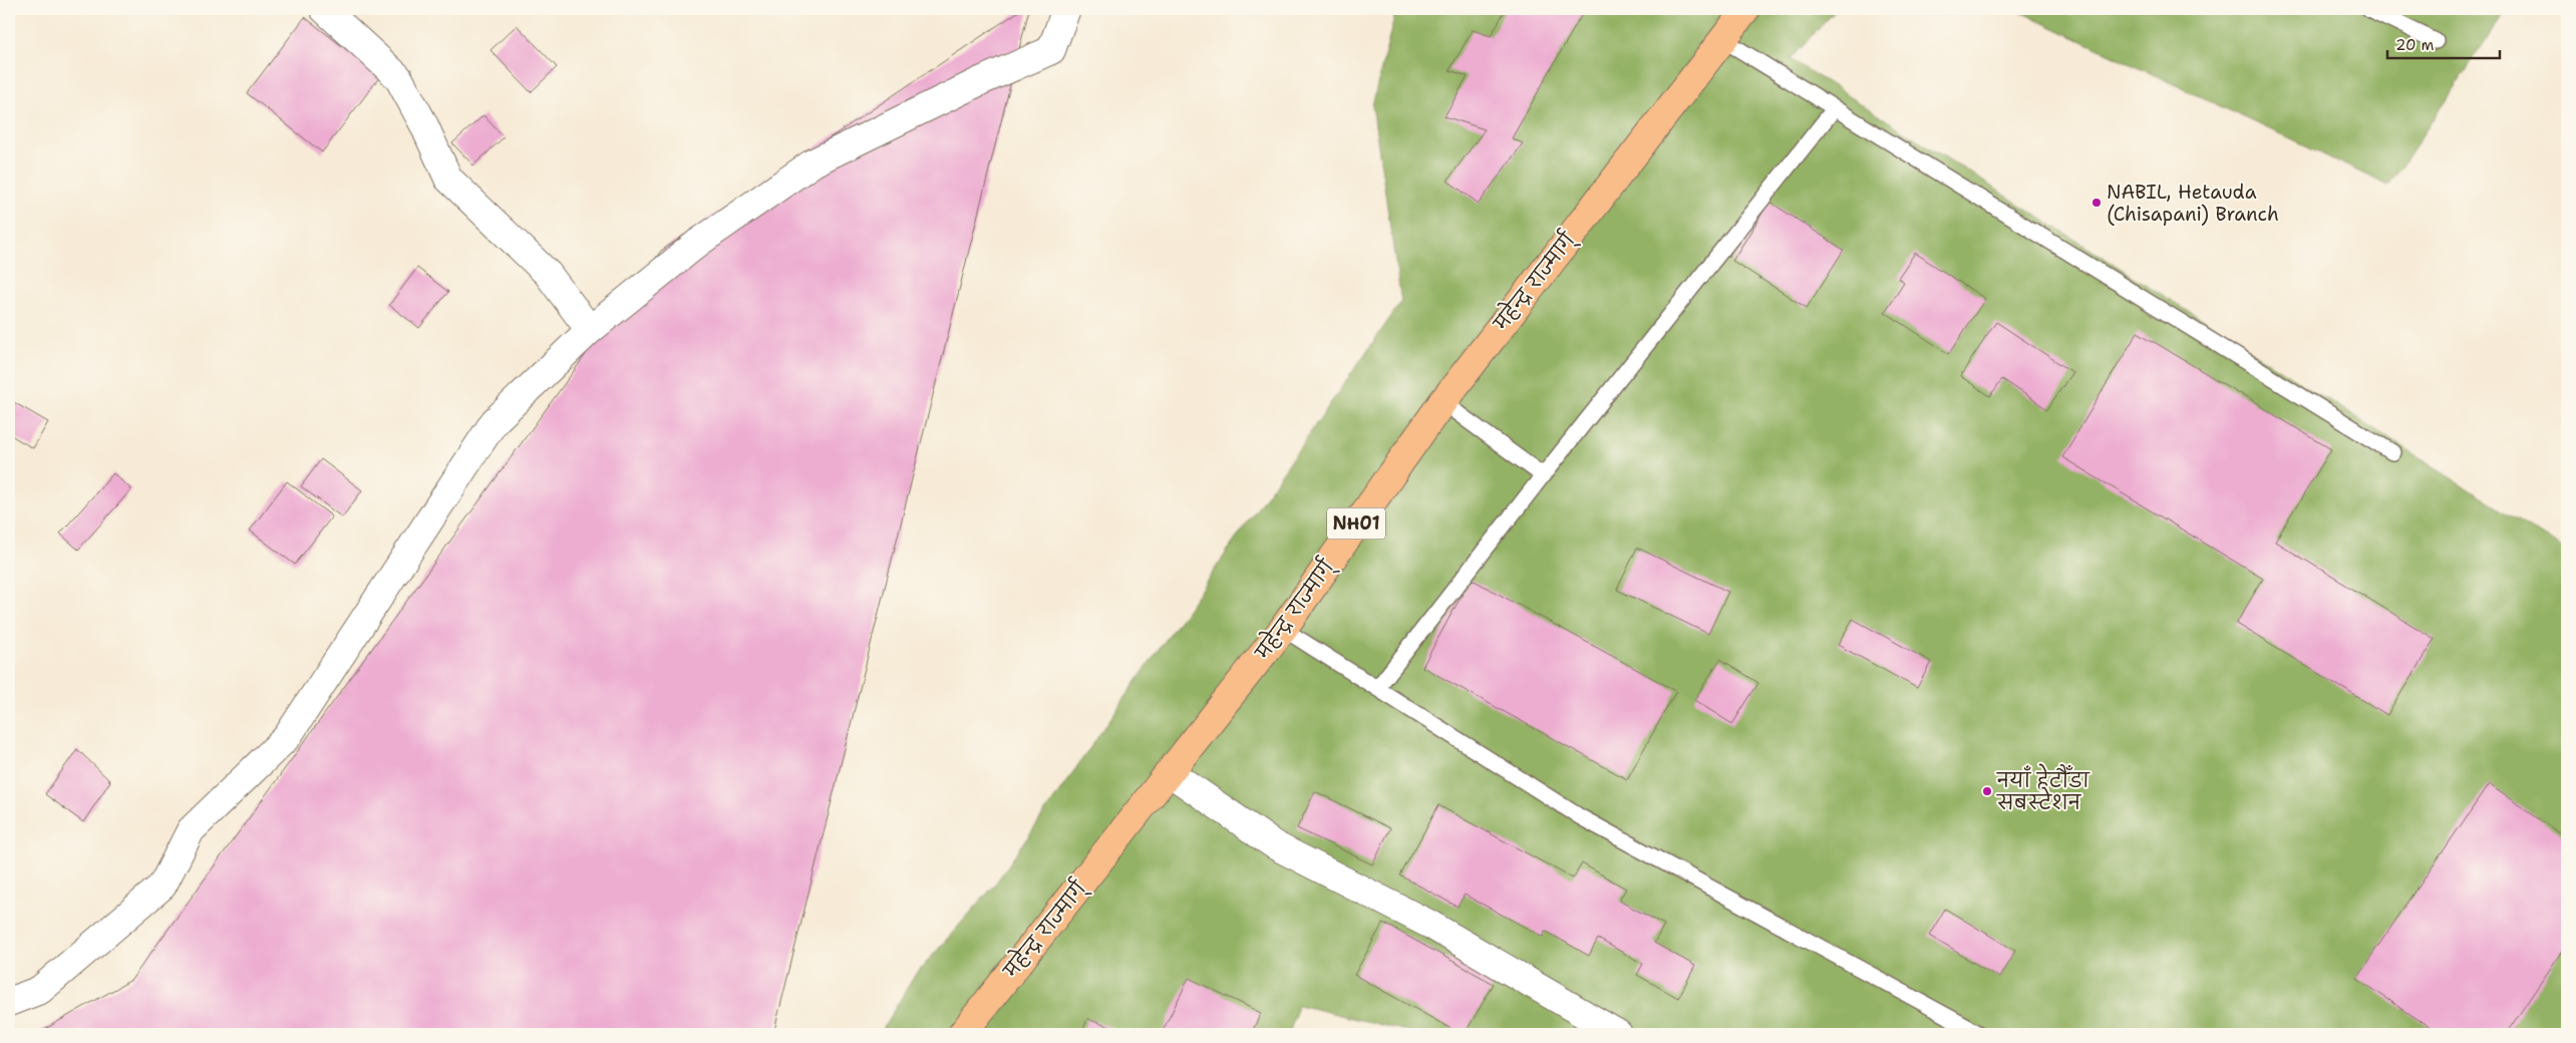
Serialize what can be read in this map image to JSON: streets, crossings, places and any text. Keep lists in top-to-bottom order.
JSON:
{
  "streets": {
    "highway": ["महेन्द्र राज्मार्ग्", "NH01"]
  },
  "places": ["NABIL, Hetauda (Chisapani) Branch", "नयाँ हेटौँडा सबस्टेशन"],
  "scale_bar": "20 m"
}
